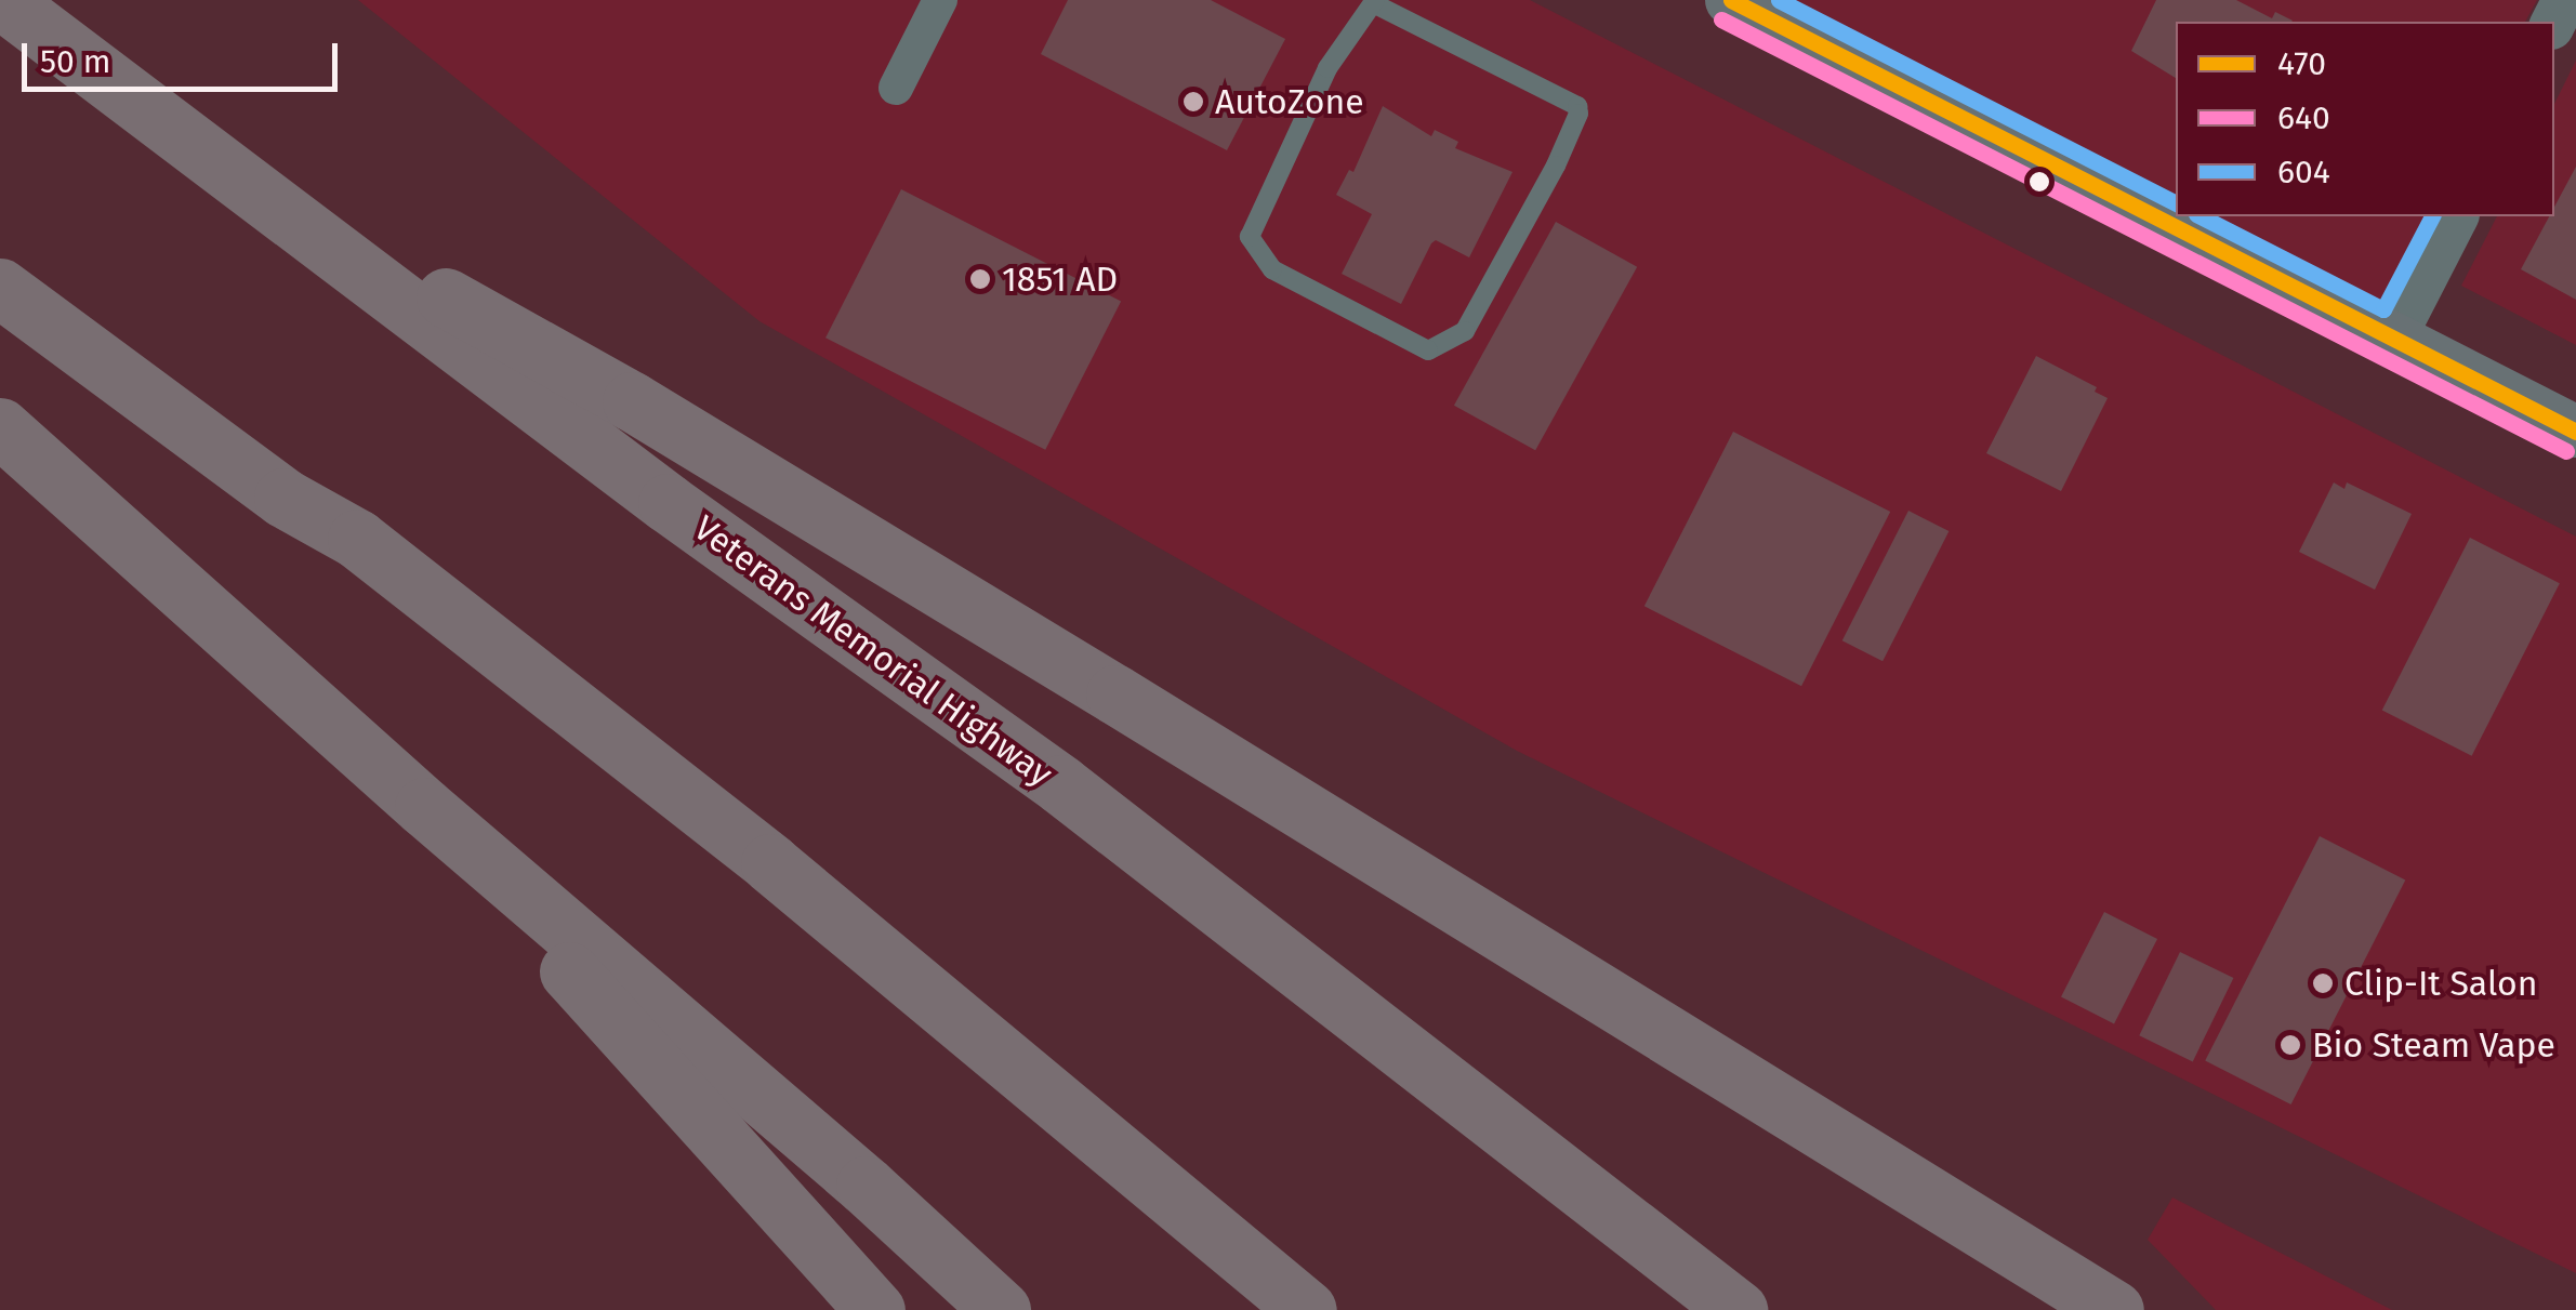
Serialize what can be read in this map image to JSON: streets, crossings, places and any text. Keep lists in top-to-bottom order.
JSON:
{
  "streets": {
    "highway": ["Veterans Memorial Highway"]
  },
  "places": [
    "AutoZone",
    "1851 AD",
    "Clip-It Salon",
    "Bio Steam Vape"
  ],
  "lines": ["transit line 470", "transit line 604", "transit line 640"],
  "legend": ["470", "640", "604"],
  "scale_bar": "50 m"
}
